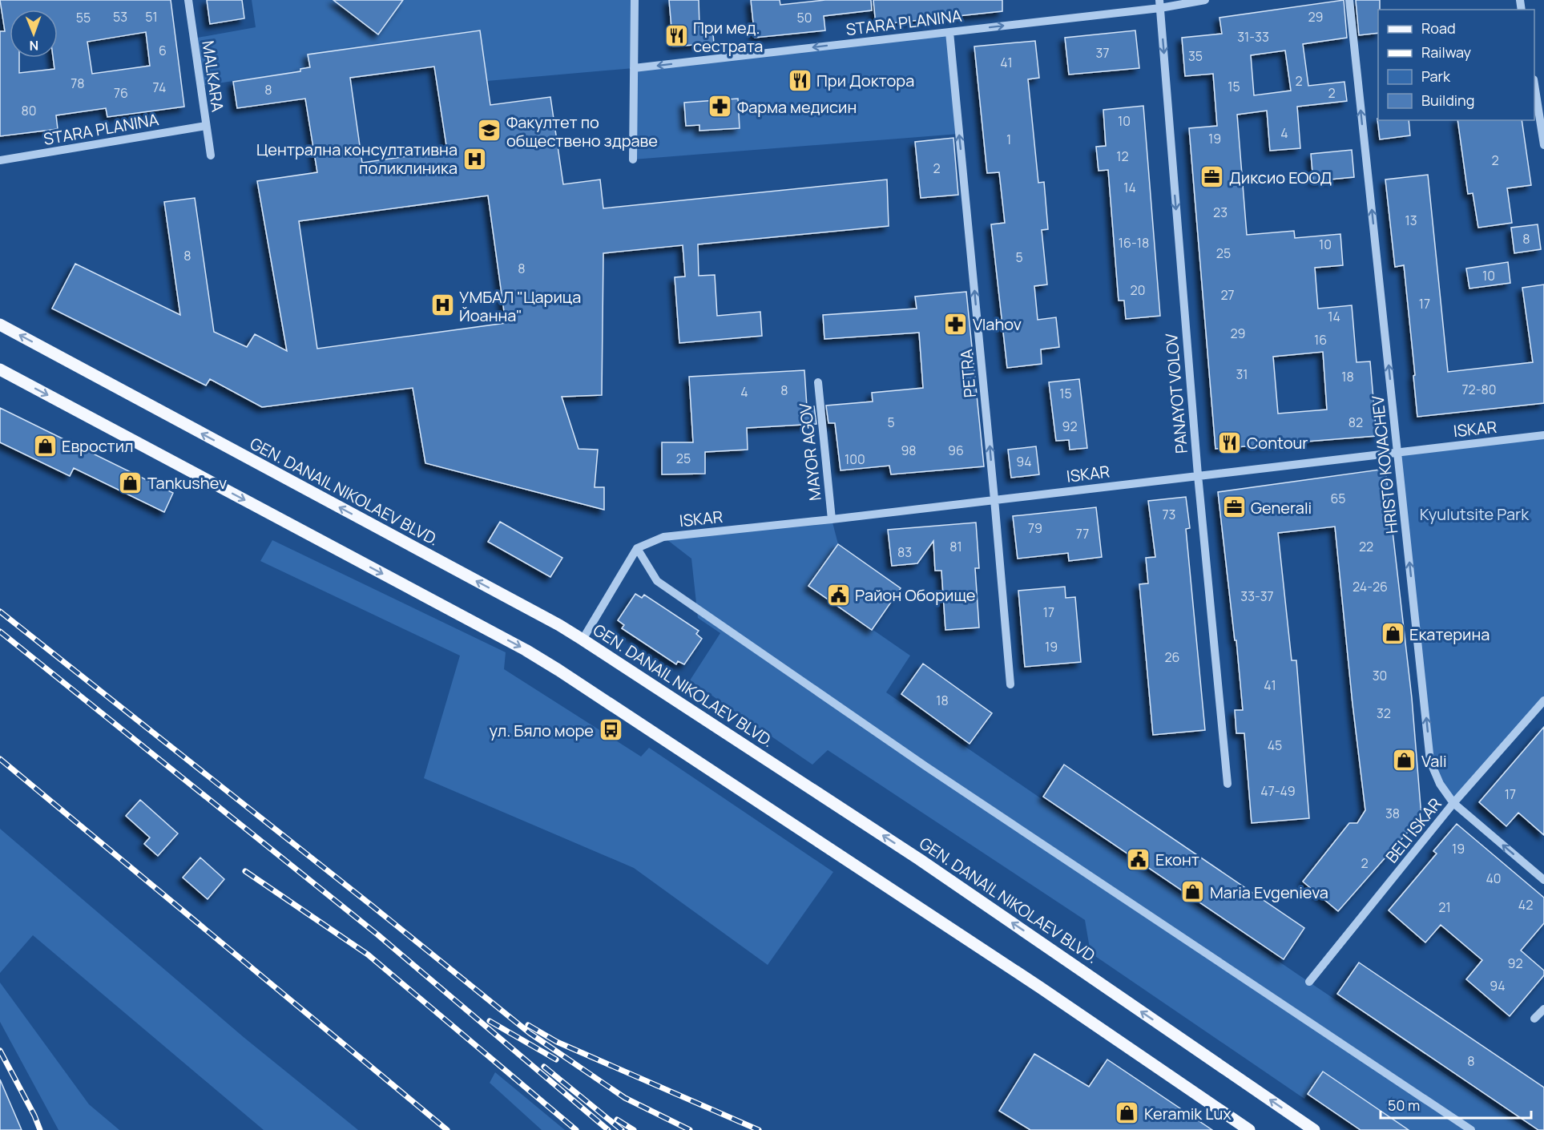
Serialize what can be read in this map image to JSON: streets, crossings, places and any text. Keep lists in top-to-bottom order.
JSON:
{
  "streets": {
    "main road": ["GEN. DANAIL NIKOLAEV BLVD."],
    "street": [
      "STARA PLANINA",
      "MALKARA",
      "PETRA",
      "PANAYOT VOLOV",
      "ISKAR",
      "MAYOR AGOV",
      "HRISTO KOVACHEV",
      "BELI ISKAR"
    ]
  },
  "crossings": [
    ["STARA PLANINA", "MALKARA"],
    ["STARA PLANINA", "PETRA"],
    ["STARA PLANINA", "PANAYOT VOLOV"],
    ["PETRA", "ISKAR"],
    ["PANAYOT VOLOV", "ISKAR"],
    ["ISKAR", "MAYOR AGOV"],
    ["ISKAR", "HRISTO KOVACHEV"],
    ["HRISTO KOVACHEV", "BELI ISKAR"]
  ],
  "one_way": ["PETRA", "PANAYOT VOLOV", "HRISTO KOVACHEV"],
  "parks": ["Kyulutsite Park"],
  "places": {
    "restaurant": ["При мед. сестрата", "При Доктора", "Contour"],
    "pharmacy": ["Фарма медисин", "Vlahov"],
    "school or university": ["Факултет по обществено здраве"],
    "hospital": ["Централна консултативна поликлиника", "УМБАЛ \"Царица Йоанна\""],
    "office": ["Диксио ЕООД", "Generali"],
    "shop": [
      "Евростил",
      "Tankushev",
      "Екатерина",
      "Vali",
      "Maria Evgenieva",
      "Keramik Lux"
    ],
    "public building": ["Район Оборище", "Еконт"],
    "bus stop": ["ул. Бяло море"]
  },
  "house_numbers": [
    "53",
    "51",
    "29",
    "55",
    "50",
    "31-33",
    "6",
    "37",
    "35",
    "41",
    "2",
    "78",
    "15",
    "74",
    "8",
    "76",
    "2",
    "80",
    "10",
    "4",
    "19",
    "1",
    "12",
    "2",
    "2",
    "14",
    "23",
    "13",
    "8",
    "16-18",
    "10",
    "25",
    "8",
    "5",
    "8",
    "10",
    "20",
    "27",
    "17",
    "14",
    "29",
    "16",
    "31",
    "18",
    "72-80",
    "8",
    "4",
    "15",
    "5",
    "82",
    "92",
    "98",
    "96",
    "25",
    "100",
    "94",
    "65",
    "73",
    "79",
    "77",
    "81",
    "22",
    "83",
    "24-26",
    "33-37",
    "17",
    "19",
    "26",
    "30",
    "41",
    "18",
    "32",
    "45",
    "47-49",
    "17",
    "38",
    "19",
    "2",
    "40",
    "42",
    "21",
    "92",
    "94",
    "8"
  ],
  "legend": [
    "Road",
    "Railway",
    "Park",
    "Building"
  ],
  "scale_bar": "50 m",
  "north": "bottom"
}
